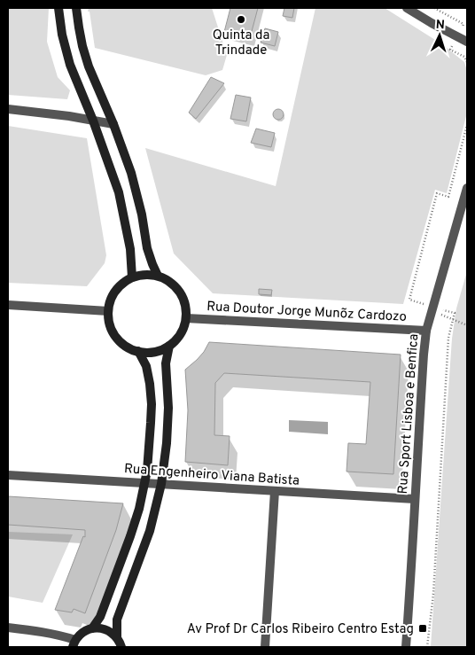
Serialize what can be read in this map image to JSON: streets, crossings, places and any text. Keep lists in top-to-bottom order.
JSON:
{
  "streets": {
    "street": ["Rua Doutor Jorge Munõz Cardozo", "Rua Sport Lisboa e Benfica", "Rua Engenheiro Viana Batista"]
  },
  "crossings": [
    ["Rua Doutor Jorge Munõz Cardozo", "Rua Sport Lisboa e Benfica"],
    ["Rua Sport Lisboa e Benfica", "Rua Engenheiro Viana Batista"]
  ],
  "places": {
    "other": ["Quinta da Trindade"],
    "transit": ["Av Prof Dr Carlos Ribeiro Centro Estag"]
  },
  "north": "top"
}
